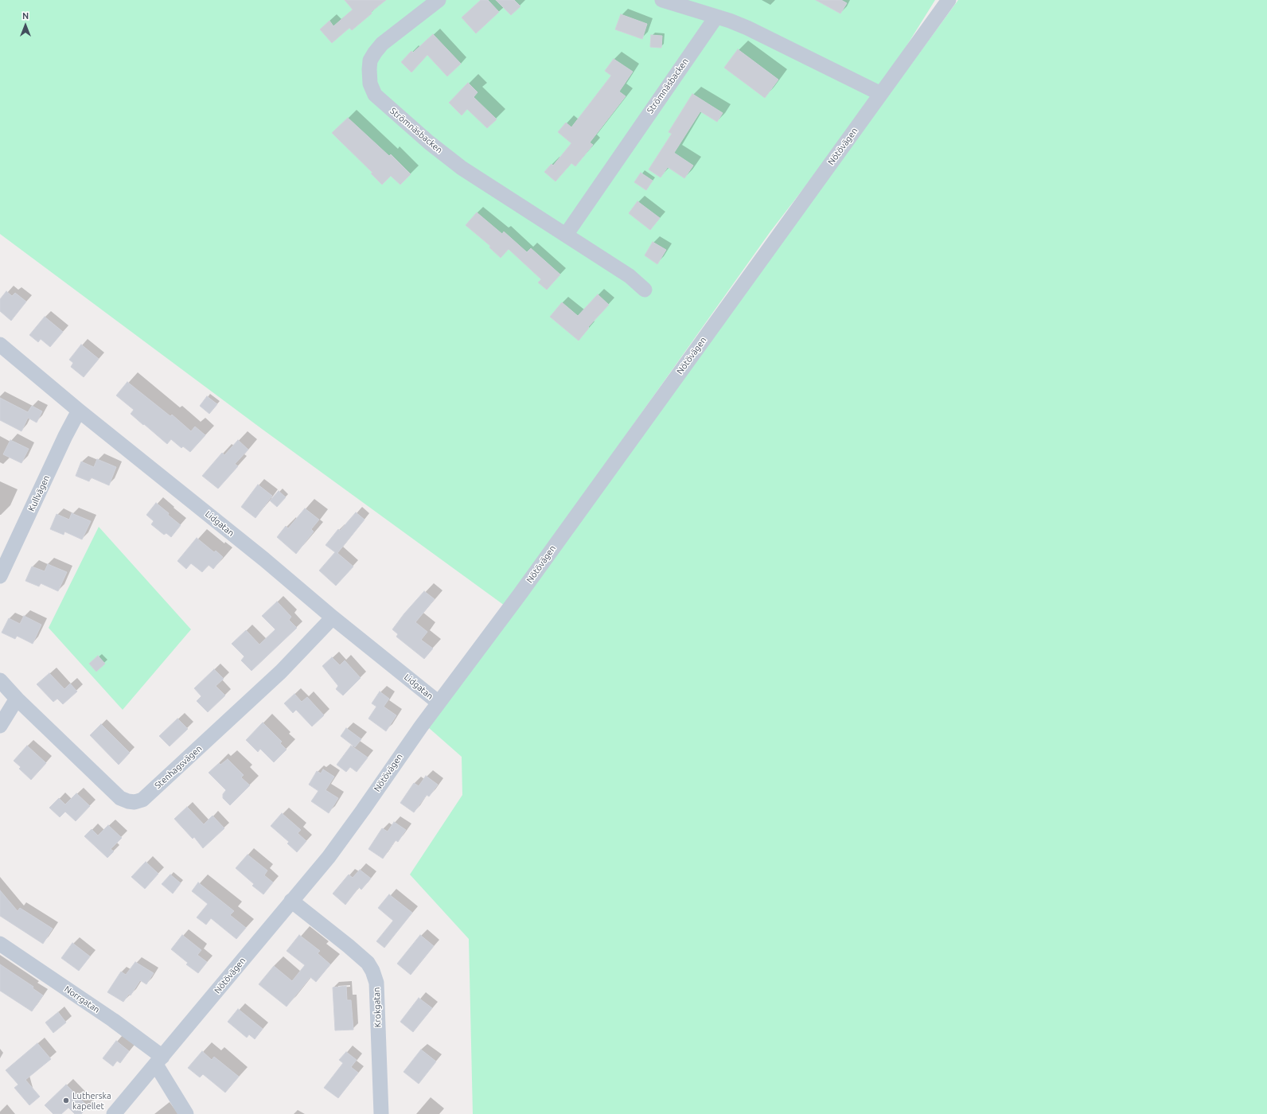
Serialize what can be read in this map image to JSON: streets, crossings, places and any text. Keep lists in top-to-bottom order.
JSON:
{
  "streets": {
    "street": [
      "Strömnäsbacken",
      "Nötövägen",
      "Kullvägen",
      "Lidgatan",
      "Stenhagsvägen",
      "Norrgatan",
      "Krokgatan"
    ]
  },
  "crossings": [
    ["Nötövägen", "Lidgatan"],
    ["Nötövägen", "Norrgatan"],
    ["Nötövägen", "Krokgatan"],
    ["Kullvägen", "Lidgatan"],
    ["Lidgatan", "Stenhagsvägen"]
  ],
  "places": ["Lutherska kapellet"],
  "north": "top"
}
